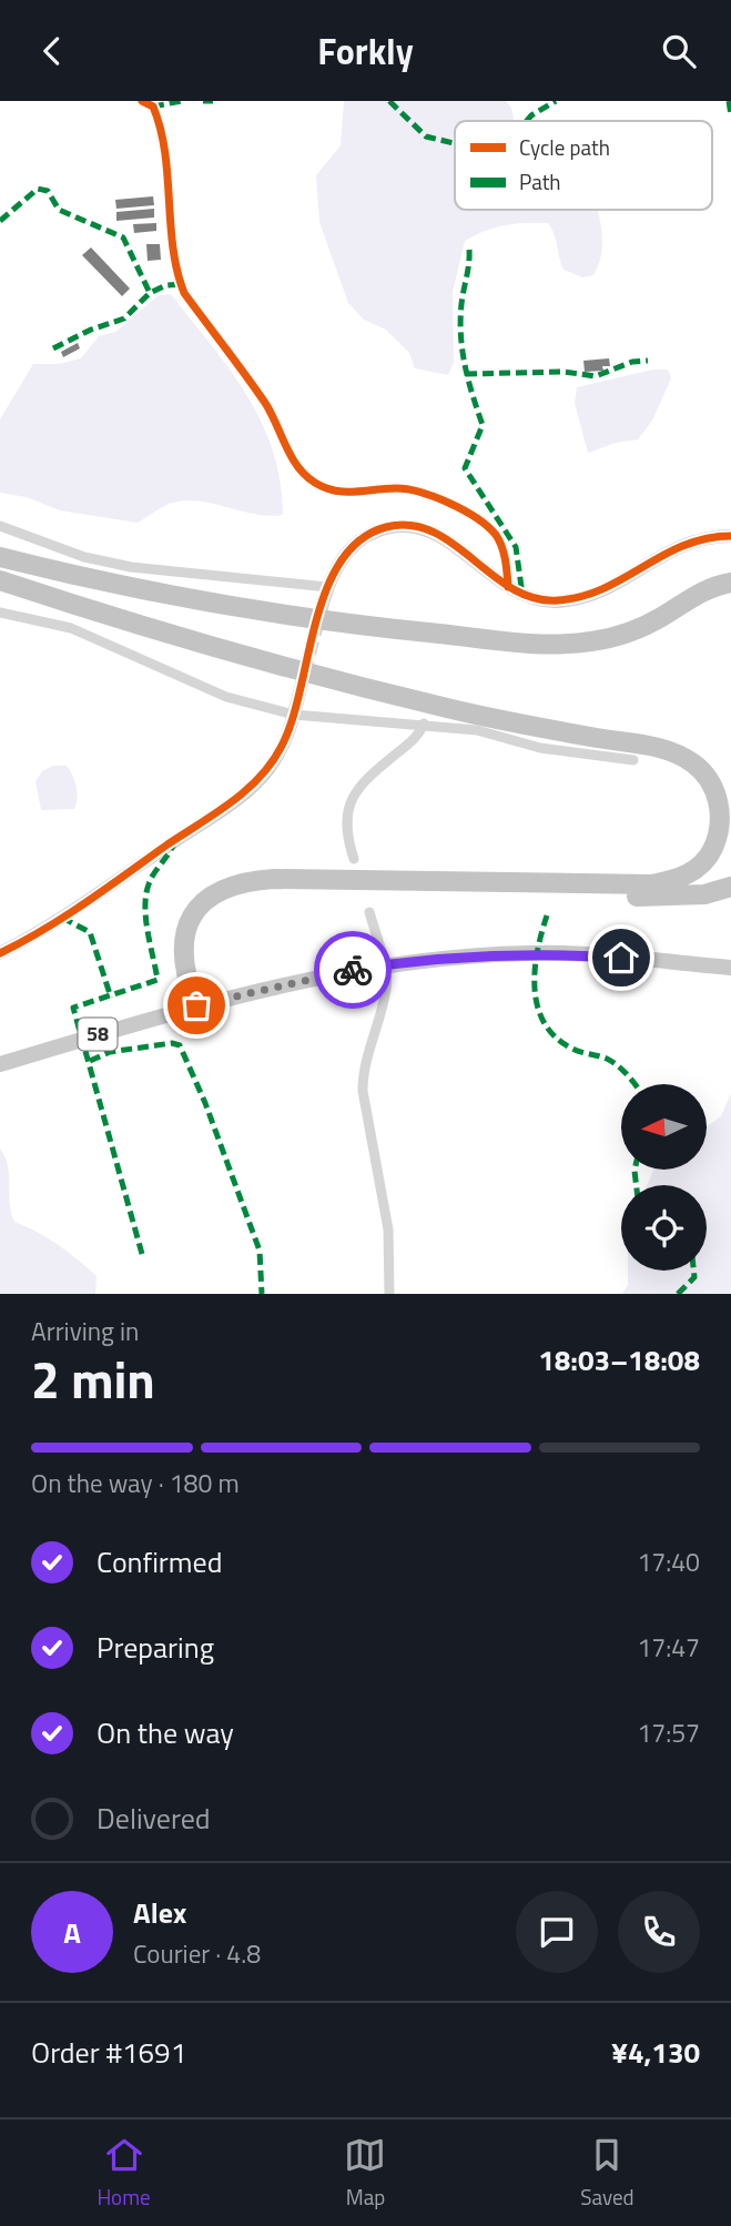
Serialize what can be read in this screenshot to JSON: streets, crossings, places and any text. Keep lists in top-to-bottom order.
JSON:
{
  "streets": {
    "main road": ["58"]
  },
  "legend": ["Cycle path", "Path"],
  "north": "left",
  "page": {
    "header": "Forkly",
    "heading": ["2 min", "Arriving in", "18:03–18:08"],
    "panel": [
      "Alex",
      "Courier · 4.8",
      "Order #1691",
      "¥4,130"
    ],
    "bar": "On the way · 180 m",
    "list": [
      ["Confirmed", "17:40"],
      ["Preparing", "17:47"],
      ["On the way", "17:57"],
      "Delivered"
    ],
    "round": "A",
    "tabs": ["Home", "Map", "Saved"]
  }
}
